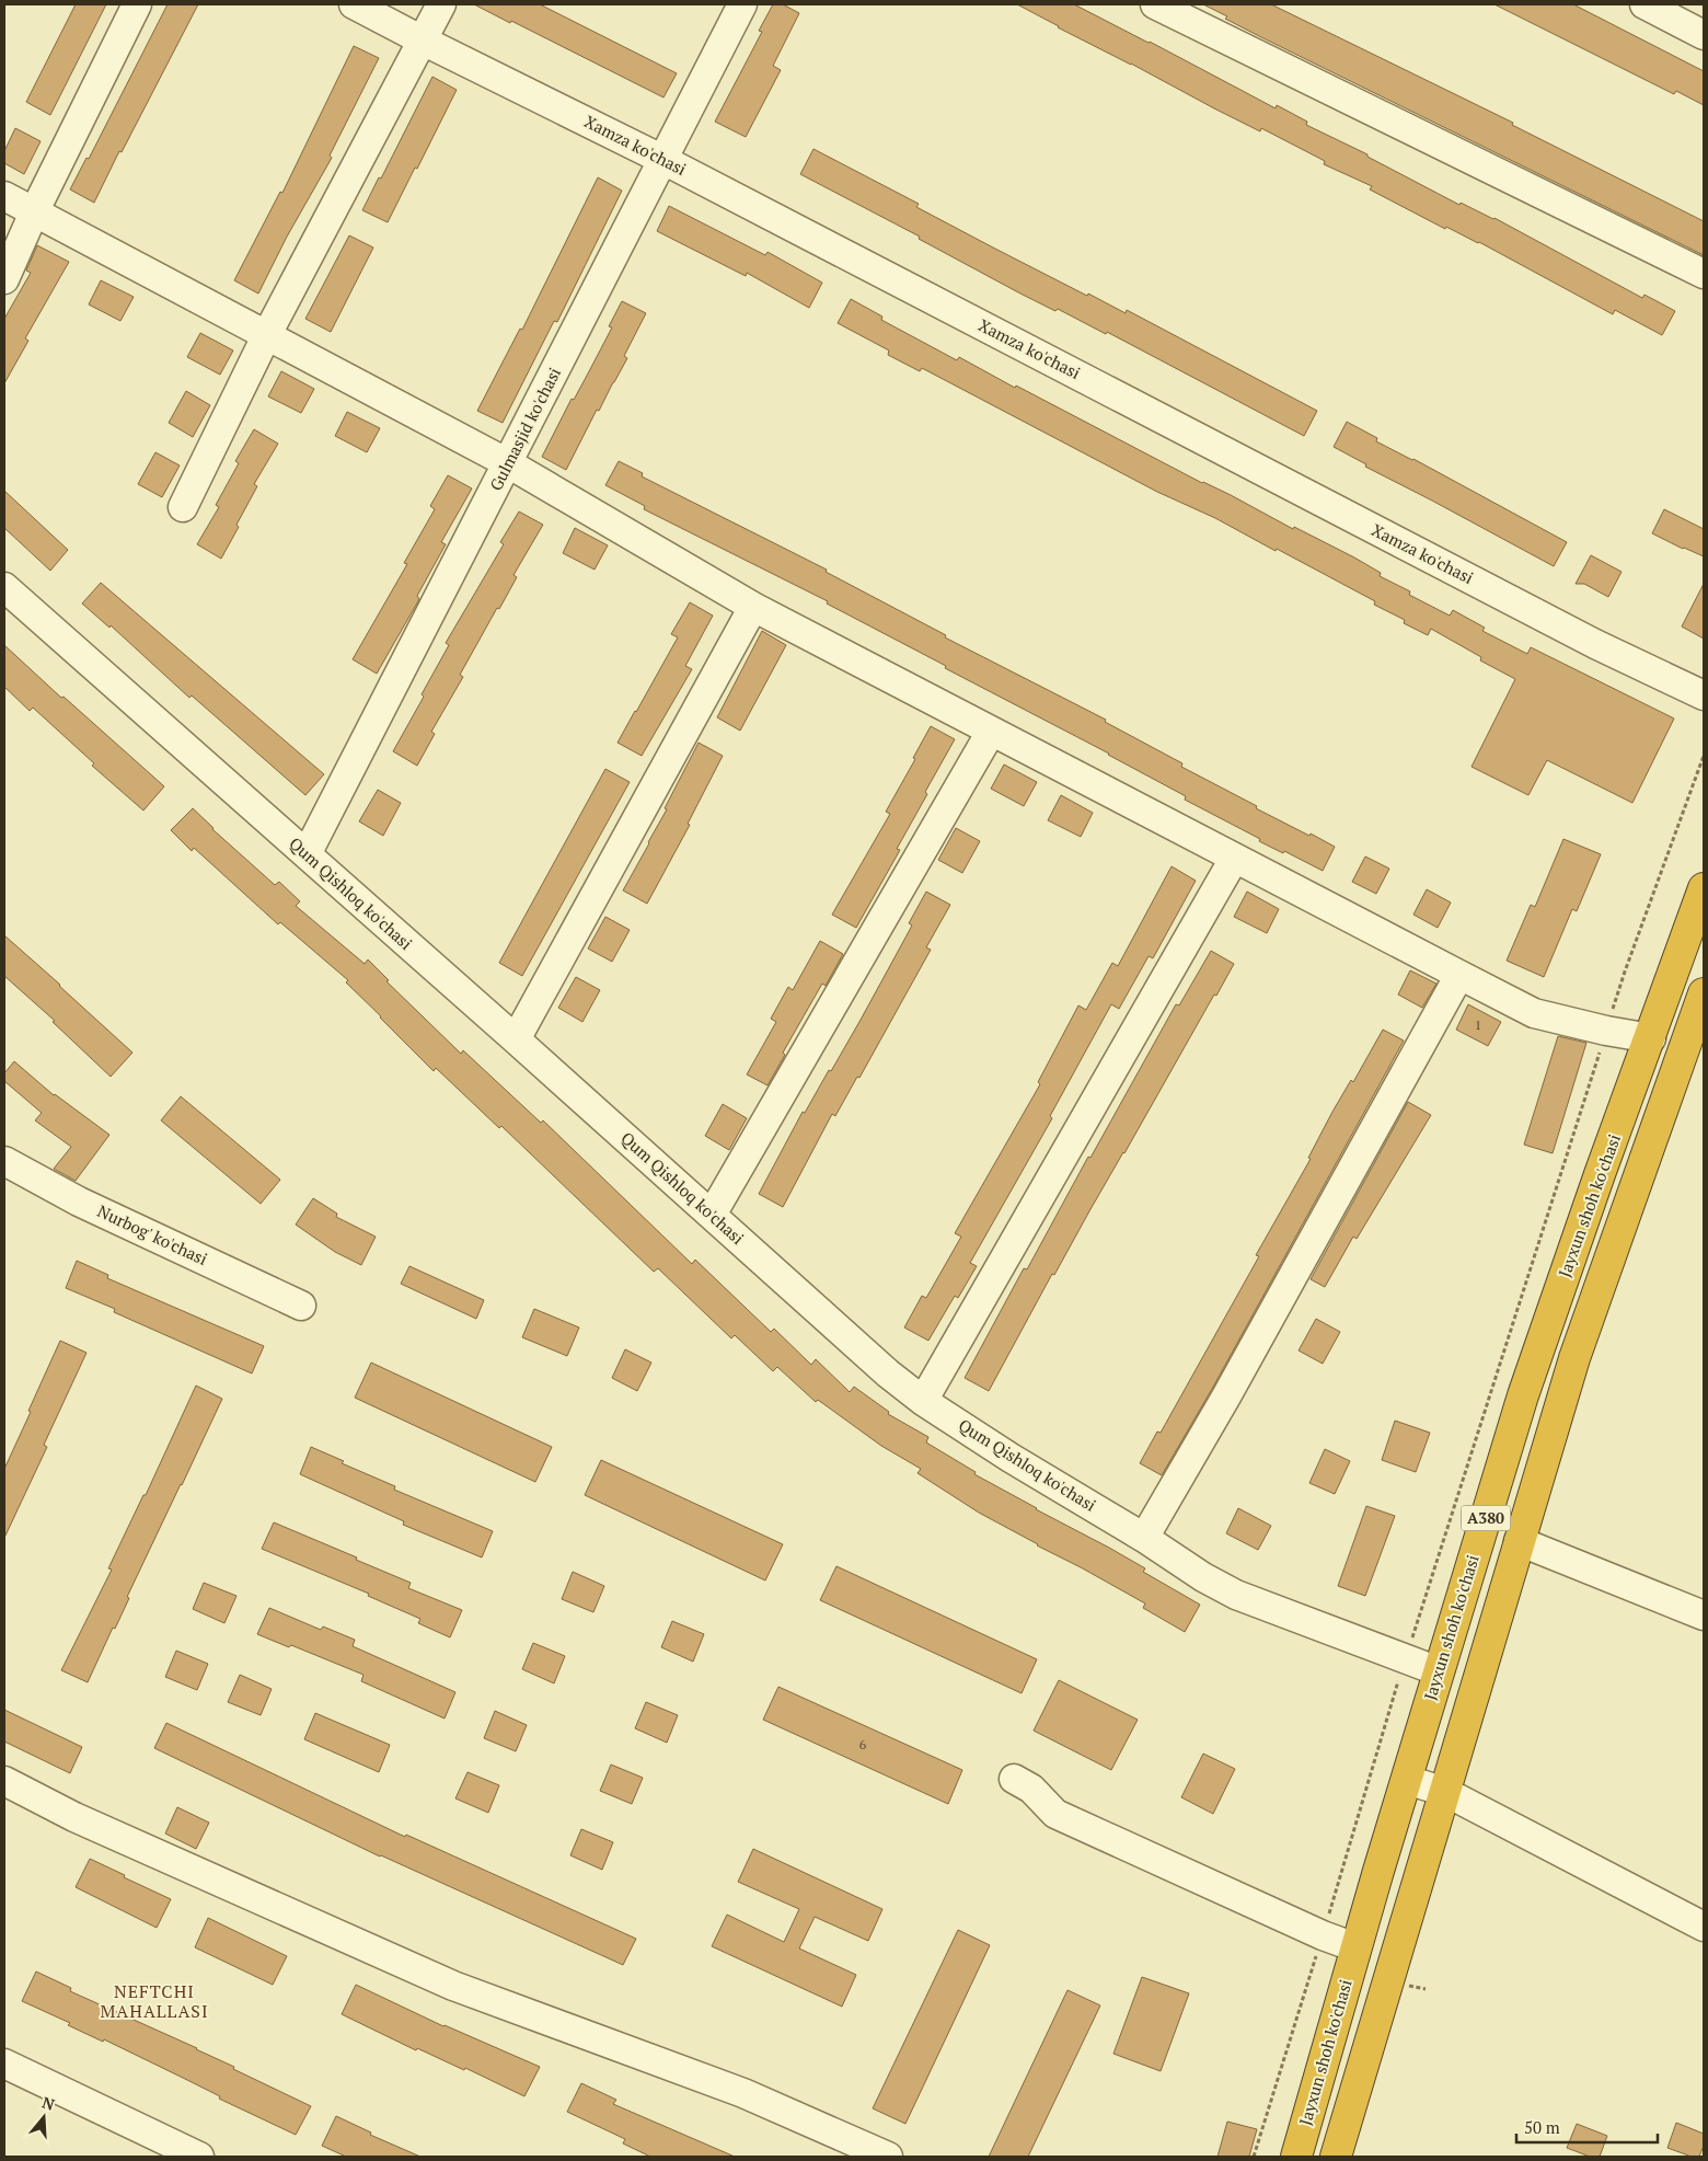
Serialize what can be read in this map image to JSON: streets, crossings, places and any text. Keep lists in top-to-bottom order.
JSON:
{
  "streets": {
    "highway": ["Jayxun shoh ko'chasi", "A380"],
    "street": [
      "Xamza ko'chasi",
      "Gulmasjid ko'chasi",
      "Qum Qishloq ko'chasi",
      "Nurbog' ko'chasi"
    ]
  },
  "crossings": [
    ["Xamza ko'chasi", "Gulmasjid ko'chasi"],
    ["Gulmasjid ko'chasi", "Qum Qishloq ko'chasi"],
    ["Qum Qishloq ko'chasi", "Jayxun shoh ko'chasi"]
  ],
  "districts": ["NEFTCHI MAHALLASI"],
  "house_numbers": ["1", "6"],
  "scale_bar": "50 m",
  "north": "top"
}
